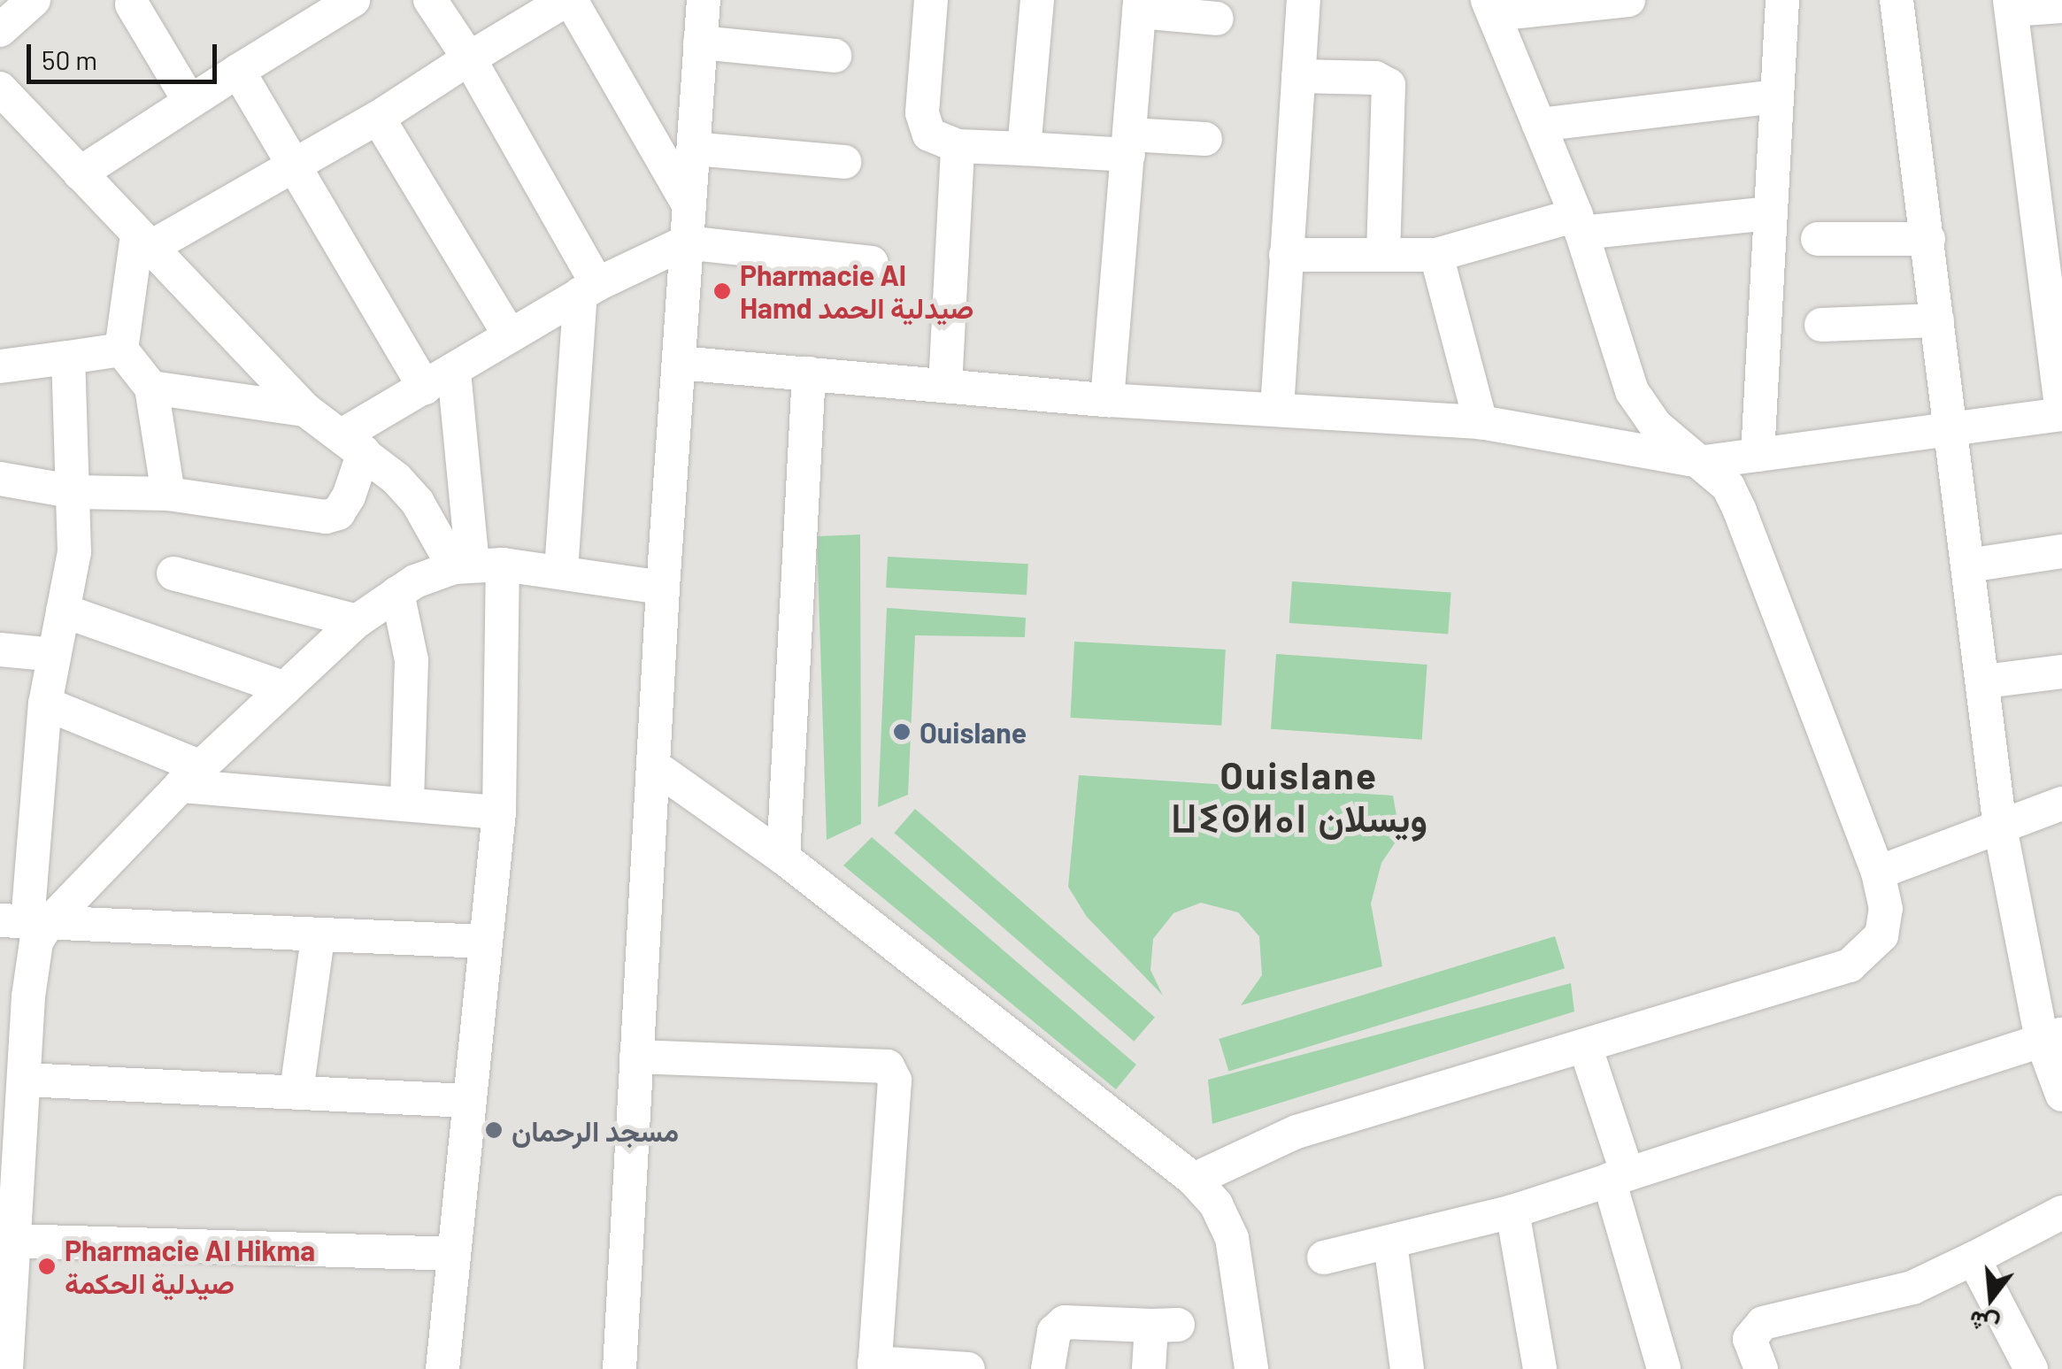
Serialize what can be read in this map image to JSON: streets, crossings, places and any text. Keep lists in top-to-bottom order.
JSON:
{
  "districts": ["Ouislane ⵡⵉⵙⵍⴰⵏ ويسلان"],
  "places": [
    "Pharmacie Al Hamd صيدلية الحمد",
    "Ouislane",
    "مسجد الرحمان",
    "Pharmacie Al Hikma صيدلية الحكمة"
  ],
  "scale_bar": "50 m",
  "north": "bottom"
}
